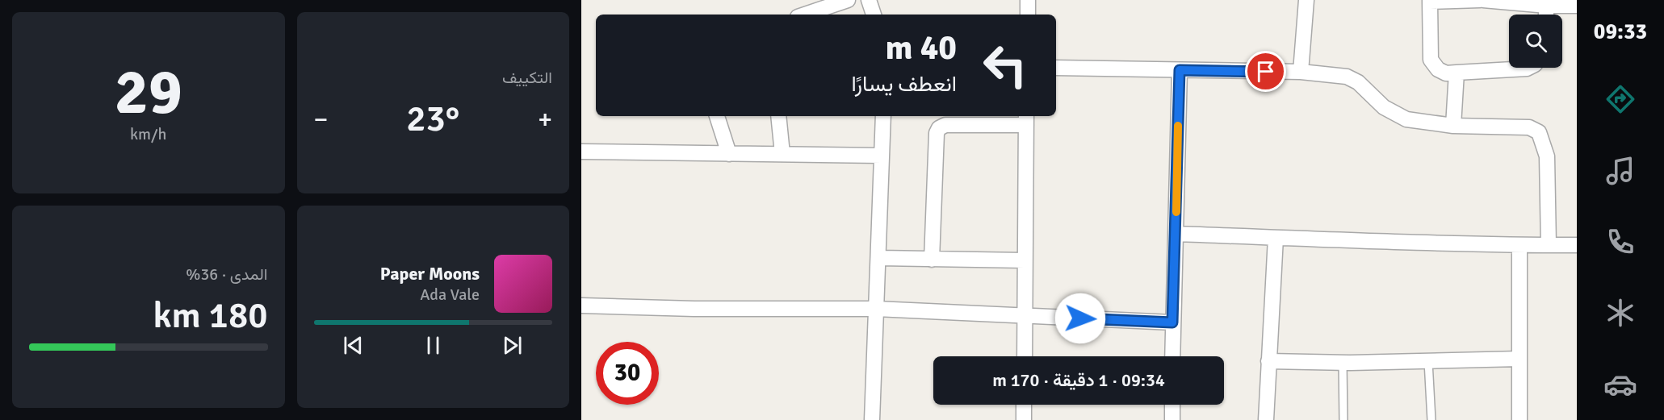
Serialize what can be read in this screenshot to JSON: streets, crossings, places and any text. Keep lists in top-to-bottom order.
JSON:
{
  "page": {
    "tabs": "09:33",
    "tile": [
      "التكييف",
      ["29", "km/h"],
      ["المدى · 36%", "180 km"]
    ],
    "turn": ["40 m", "انعطف يسارًا"],
    "heat": ["−", "23°", "+"],
    "song": ["Paper Moons", "Ada Vale"],
    "limit": "30",
    "trip": "09:34 · 1 دقيقة · 170 m"
  }
}
